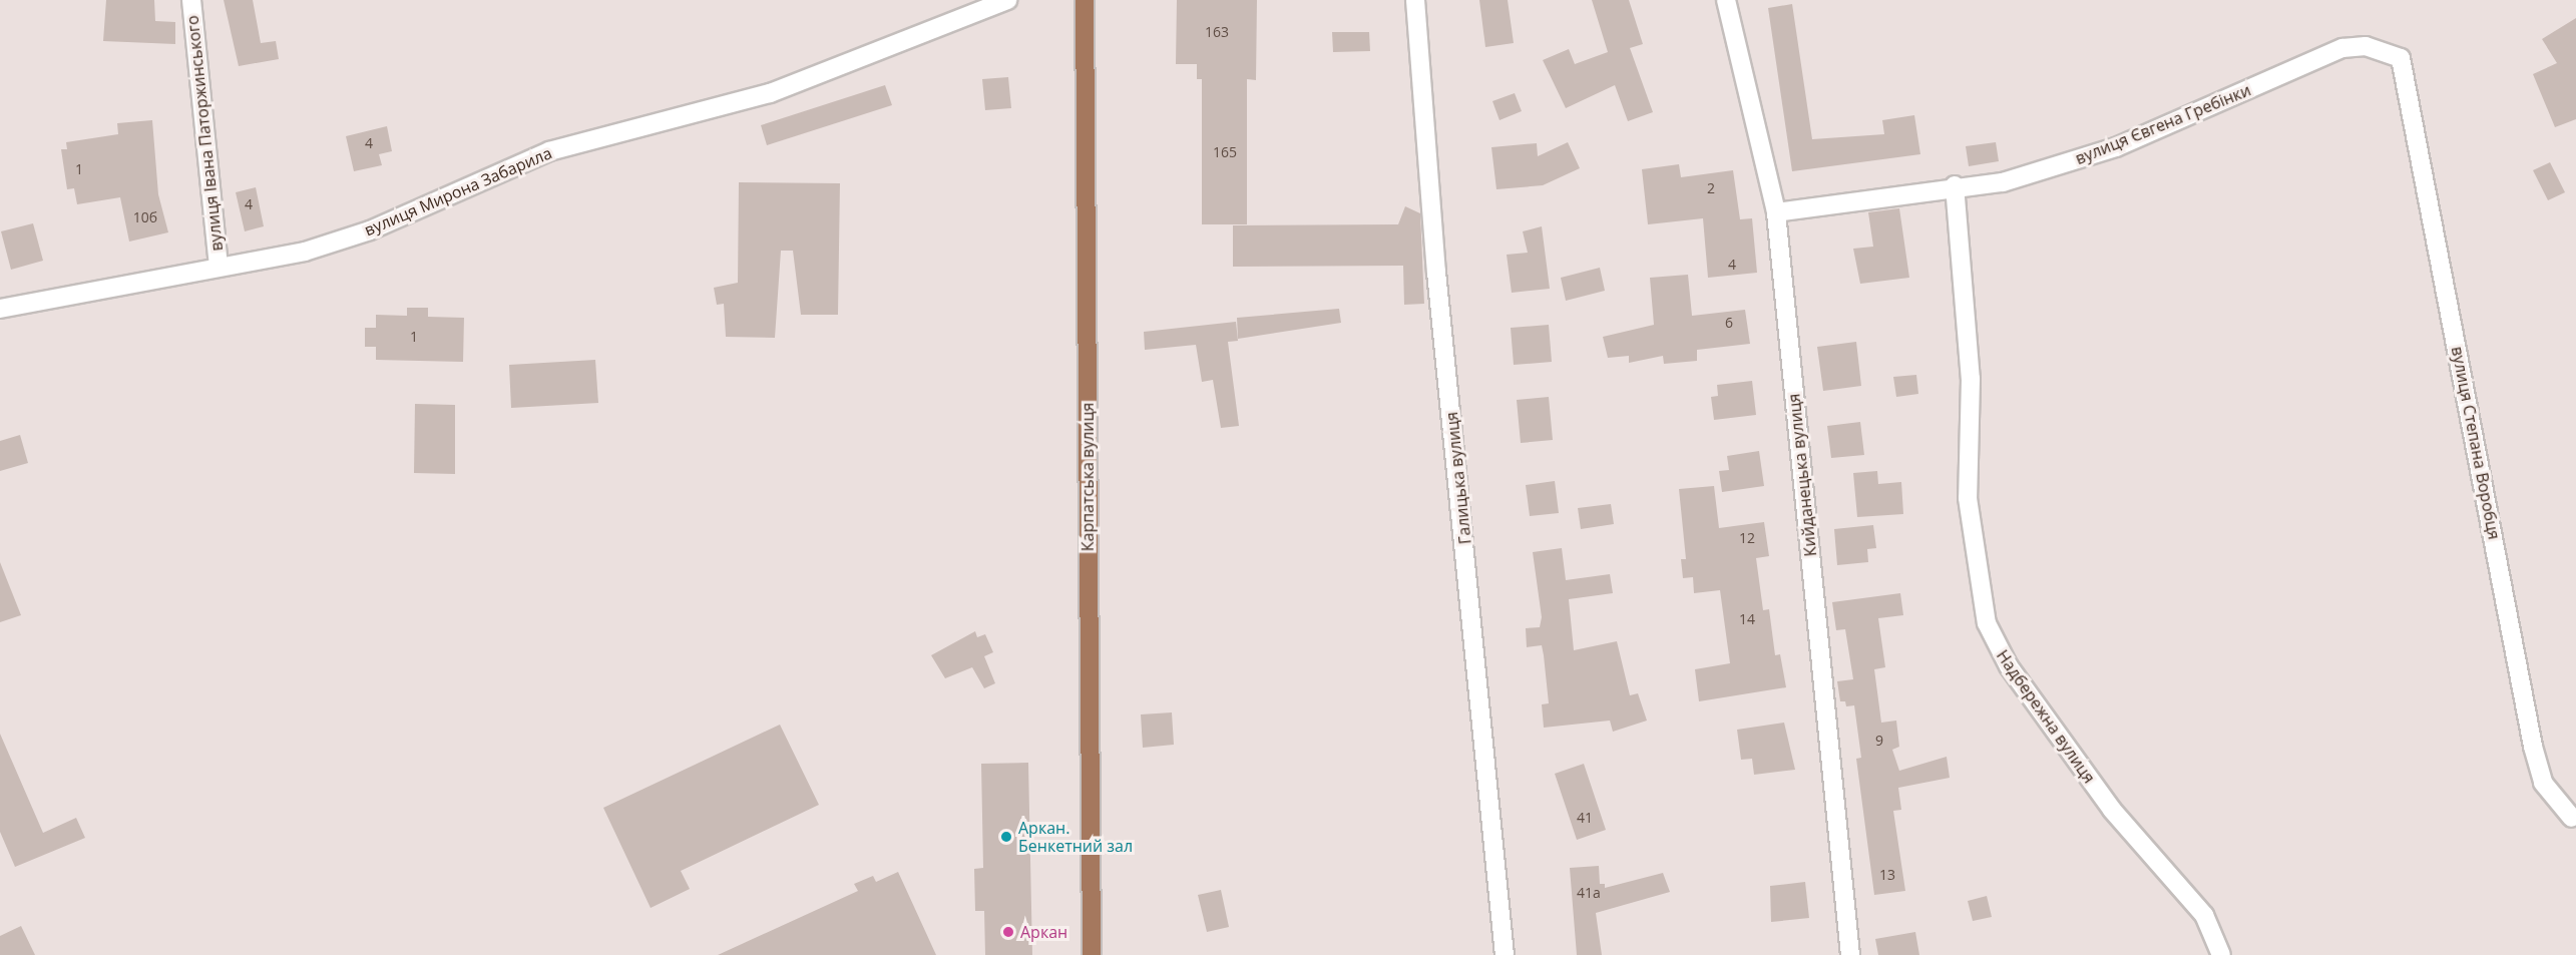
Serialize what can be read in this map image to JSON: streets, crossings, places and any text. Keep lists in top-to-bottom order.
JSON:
{
  "streets": {
    "main road": ["Карпатська вулиця"],
    "street": [
      "вулиця Євгена Гребінки",
      "вулиця Івана Паторжинського",
      "вулиця Мирона Забарила",
      "вулиця Степана Воробця",
      "Кийданецька вулиця",
      "Галицька вулиця",
      "Надбережна вулиця"
    ]
  },
  "crossings": [
    ["вулиця Євгена Гребінки", "вулиця Степана Воробця"],
    ["вулиця Євгена Гребінки", "Кийданецька вулиця"],
    ["вулиця Євгена Гребінки", "Надбережна вулиця"],
    ["вулиця Івана Паторжинського", "вулиця Мирона Забарила"]
  ],
  "places": ["Аркан. Бенкетний зал", "Аркан"],
  "house_numbers": [
    "163",
    "4",
    "165",
    "1",
    "2",
    "4",
    "10б",
    "4",
    "6",
    "1",
    "12",
    "14",
    "9",
    "41",
    "13",
    "41а"
  ]
}
